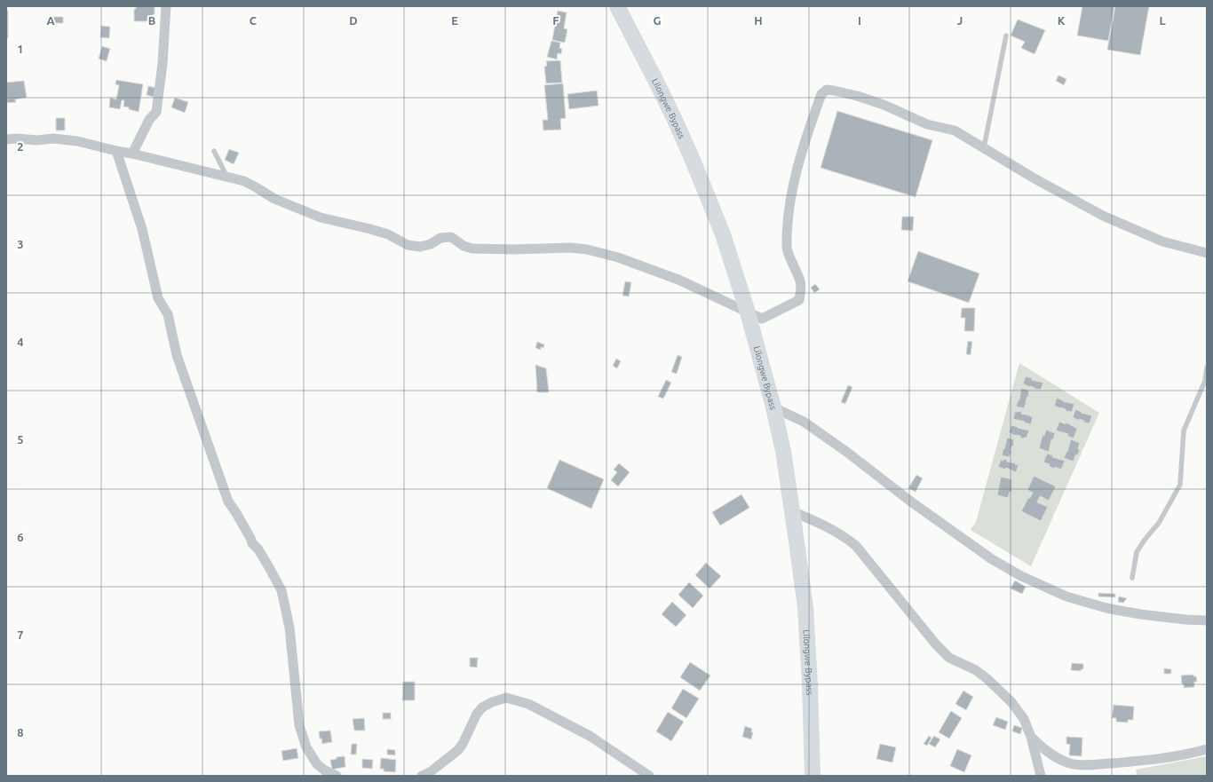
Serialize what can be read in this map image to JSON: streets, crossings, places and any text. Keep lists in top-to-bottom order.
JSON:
{
  "streets": {
    "main road": ["Lilongwe Bypass"]
  },
  "grid": {
    "columns": [
      "A",
      "B",
      "C",
      "D",
      "E",
      "F",
      "G",
      "H",
      "I",
      "J",
      "K",
      "L"
    ],
    "rows": [
      "1",
      "2",
      "3",
      "4",
      "5",
      "6",
      "7",
      "8"
    ]
  }
}
